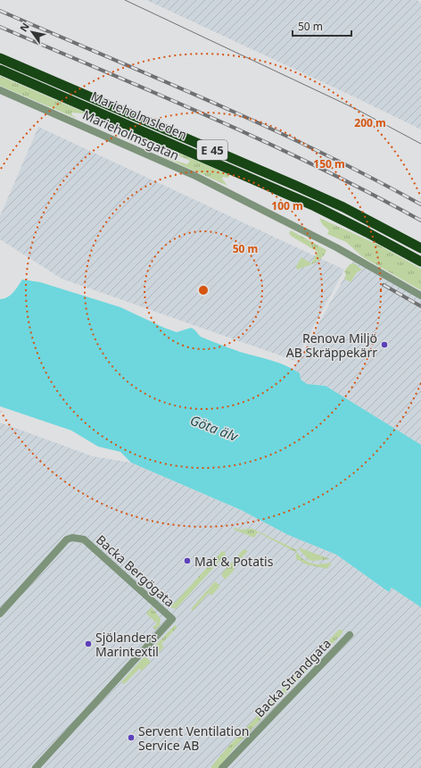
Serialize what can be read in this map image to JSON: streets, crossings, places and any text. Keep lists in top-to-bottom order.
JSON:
{
  "streets": {
    "highway": ["Marieholmsleden", "E 45"],
    "street": ["Marieholmsgatan", "Backa Bergögata", "Backa Strandgata"]
  },
  "water": ["Göta älv"],
  "places": [
    "Renova Miljö AB Skräppekärr",
    "Mat & Potatis",
    "Sjölanders Marintextil",
    "Servent Ventilation Service AB"
  ],
  "scale_bar": "50 m",
  "north": "top left",
  "rings": [
    "200 m",
    "150 m",
    "100 m",
    "50 m"
  ]
}
